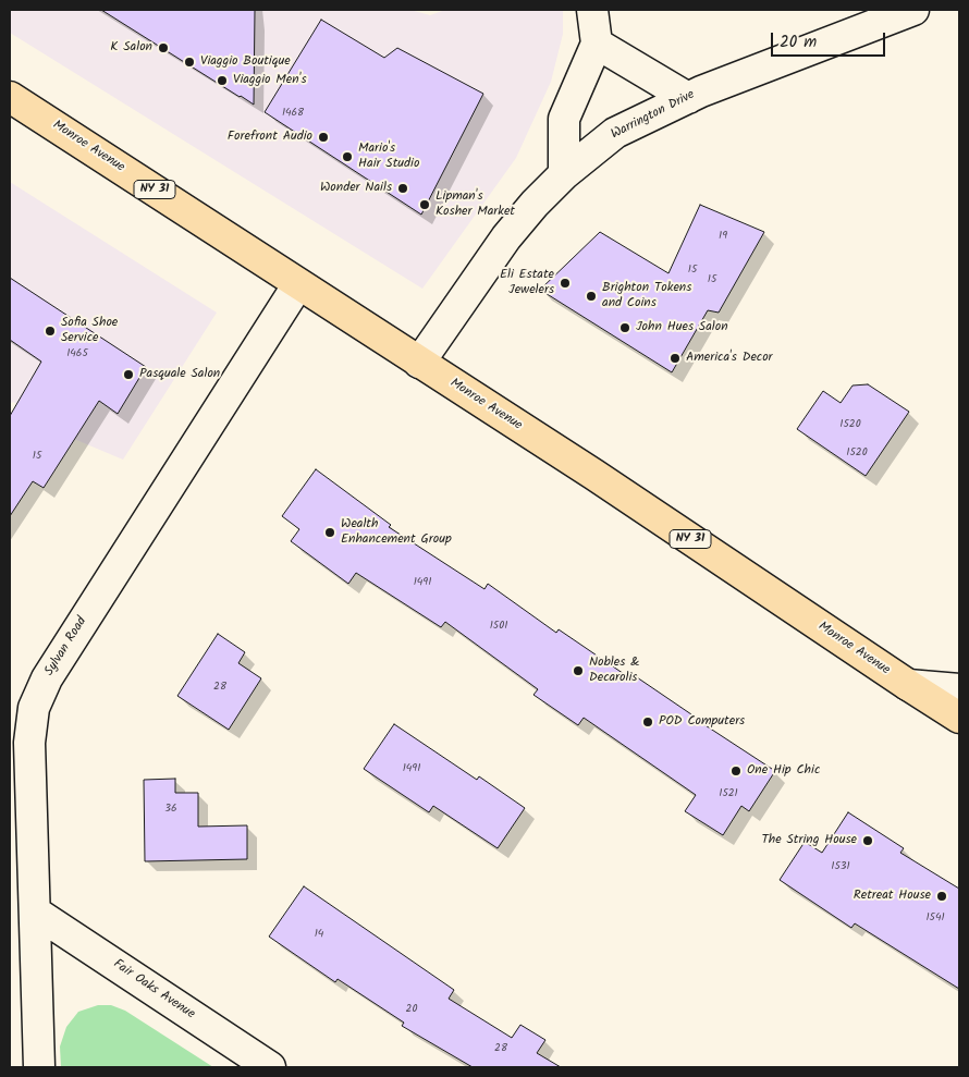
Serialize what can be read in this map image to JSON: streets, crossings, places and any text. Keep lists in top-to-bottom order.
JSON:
{
  "streets": {
    "main road": ["Monroe Avenue", "NY 31"],
    "street": ["Warrington Drive", "Sylvan Road", "Fair Oaks Avenue"]
  },
  "crossings": [
    ["Warrington Drive", "Monroe Avenue"],
    ["Monroe Avenue", "Sylvan Road"],
    ["Sylvan Road", "Fair Oaks Avenue"]
  ],
  "places": [
    "K Salon",
    "Viaggio Boutique",
    "Viaggio Men's",
    "Forefront Audio",
    "Mario's Hair Studio",
    "Wonder Nails",
    "Lipman's Kosher Market",
    "Eli Estate Jewelers",
    "Brighton Tokens and Coins",
    "John Hues Salon",
    "Sofia Shoe Service",
    "America's Decor",
    "Pasquale Salon",
    "Wealth Enhancement Group",
    "Nobles & Decarolis",
    "POD Computers",
    "One Hip Chic",
    "The String House",
    "Retreat House"
  ],
  "house_numbers": [
    "1468",
    "19",
    "15",
    "15",
    "1465",
    "1520",
    "1520",
    "15",
    "1491",
    "1501",
    "28",
    "1491",
    "1521",
    "36",
    "1531",
    "1541",
    "14",
    "20",
    "28"
  ],
  "scale_bar": "20 m"
}
